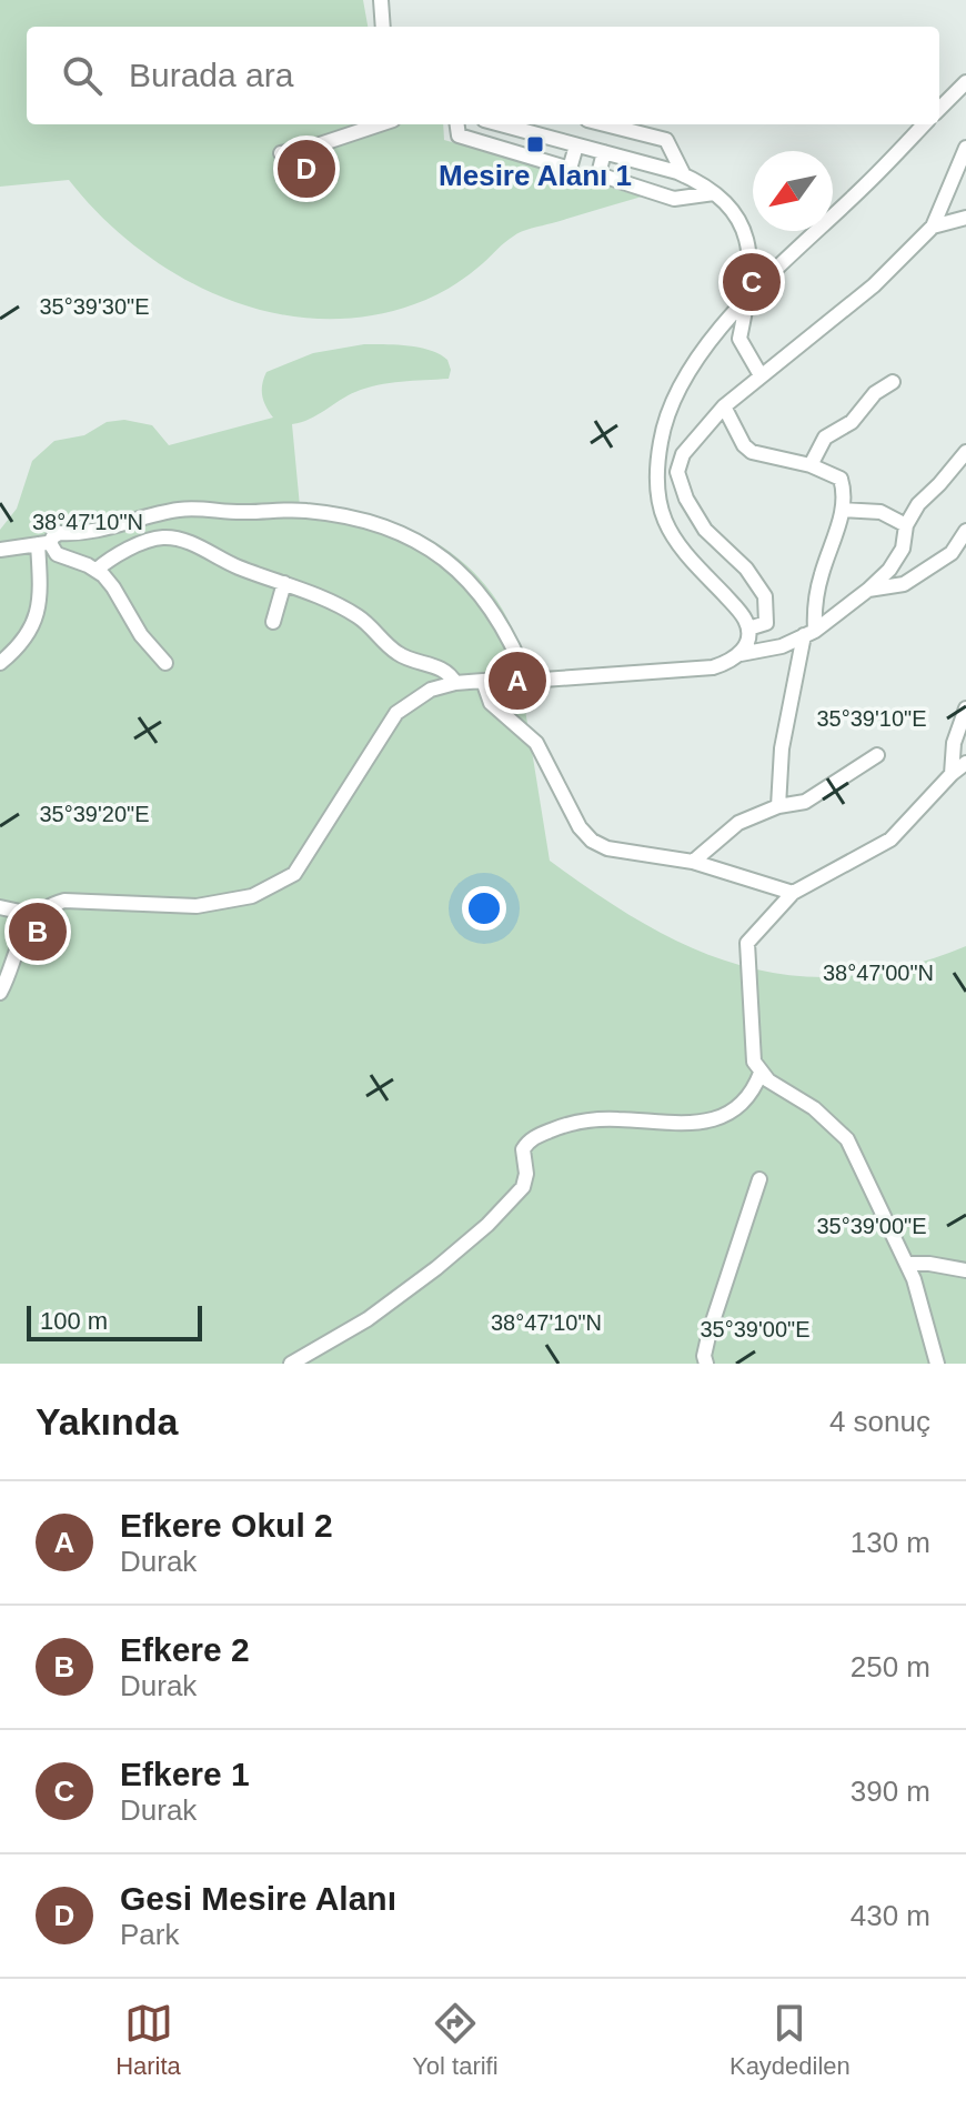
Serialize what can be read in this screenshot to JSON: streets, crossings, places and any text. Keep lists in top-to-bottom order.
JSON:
{
  "places": {
    "transit": ["Mesire Alanı 1"]
  },
  "scale_bar": "100 m",
  "north": "bottom left",
  "page": {
    "search": "Burada ara",
    "pins": [
      "D",
      "C",
      "A",
      "B"
    ],
    "scale": "100 m",
    "heading": ["Yakında", "4 sonuç"],
    "list": [
      {
        "mark": "A",
        "name": "Efkere Okul 2",
        "note": "Durak",
        "value": "130 m"
      },
      {
        "mark": "B",
        "name": "Efkere 2",
        "note": "Durak",
        "value": "250 m"
      },
      {
        "mark": "C",
        "name": "Efkere 1",
        "note": "Durak",
        "value": "390 m"
      },
      {
        "mark": "D",
        "name": "Gesi Mesire Alanı",
        "note": "Park",
        "value": "430 m"
      }
    ],
    "nav": ["Harita", "Yol tarifi", "Kaydedilen"]
  },
  "coordinates": [
    "35°39'30\"E",
    "38°47'10\"N",
    "35°39'10\"E",
    "35°39'20\"E",
    "38°47'00\"N",
    "35°39'00\"E"
  ]
}
